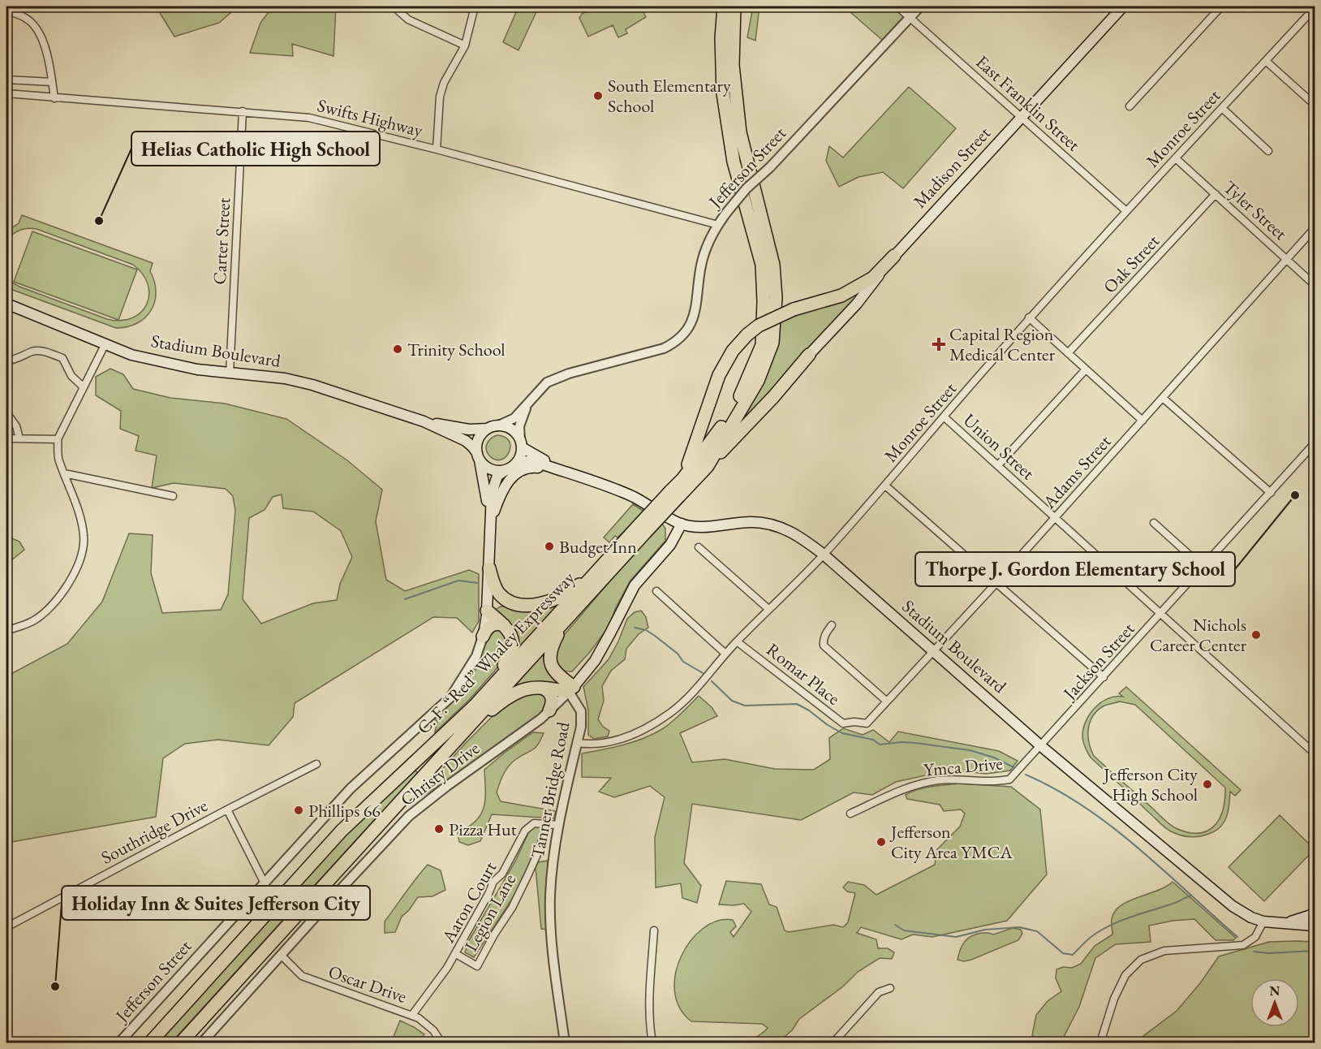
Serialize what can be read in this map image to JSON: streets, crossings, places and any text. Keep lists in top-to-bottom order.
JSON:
{
  "streets": {
    "highway": ["C. F. “Red” Whaley Expressway"],
    "main road": ["Jefferson Street", "Madison Street", "Stadium Boulevard"],
    "street": [
      "East Franklin Street",
      "Swifts Highway",
      "Monroe Street",
      "Tyler Street",
      "Carter Street",
      "Oak Street",
      "Union Street",
      "Adams Street",
      "Jackson Street",
      "Romar Place",
      "Ymca Drive",
      "Christy Drive",
      "Tanner Bridge Road",
      "Southridge Drive",
      "Aaron Court",
      "Legion Lane",
      "Oscar Drive"
    ]
  },
  "crossings": [
    ["East Franklin Street", "Monroe Street"],
    ["East Franklin Street", "Jefferson Street"],
    ["East Franklin Street", "Madison Street"],
    ["Swifts Highway", "Jefferson Street"],
    ["Swifts Highway", "Carter Street"],
    ["Monroe Street", "Tyler Street"],
    ["Monroe Street", "Stadium Boulevard"],
    ["Monroe Street", "Union Street"],
    ["Monroe Street", "Romar Place"],
    ["Monroe Street", "Tanner Bridge Road"],
    ["Tyler Street", "Oak Street"],
    ["Tyler Street", "Adams Street"],
    ["Carter Street", "Stadium Boulevard"],
    ["Stadium Boulevard", "Adams Street"],
    ["Stadium Boulevard", "Jackson Street"],
    ["Stadium Boulevard", "Ymca Drive"],
    ["Union Street", "Adams Street"],
    ["Union Street", "Jackson Street"],
    ["Adams Street", "Romar Place"],
    ["Jackson Street", "Ymca Drive"],
    ["Christy Drive", "Tanner Bridge Road"],
    ["Christy Drive", "Oscar Drive"],
    ["Tanner Bridge Road", "Aaron Court"],
    ["Aaron Court", "Legion Lane"],
    ["Aaron Court", "Oscar Drive"]
  ],
  "places": {
    "other": [
      "South Elementary School",
      "Helias Catholic High School",
      "Trinity School",
      "Thorpe J. Gordon Elementary School",
      "Budget Inn",
      "Nichols Career Center",
      "Jefferson City High School",
      "Phillips 66",
      "Pizza Hut",
      "Jefferson City Area YMCA",
      "Holiday Inn & Suites Jefferson City"
    ],
    "health": ["Capital Region Medical Center"]
  },
  "north": "top"
}
